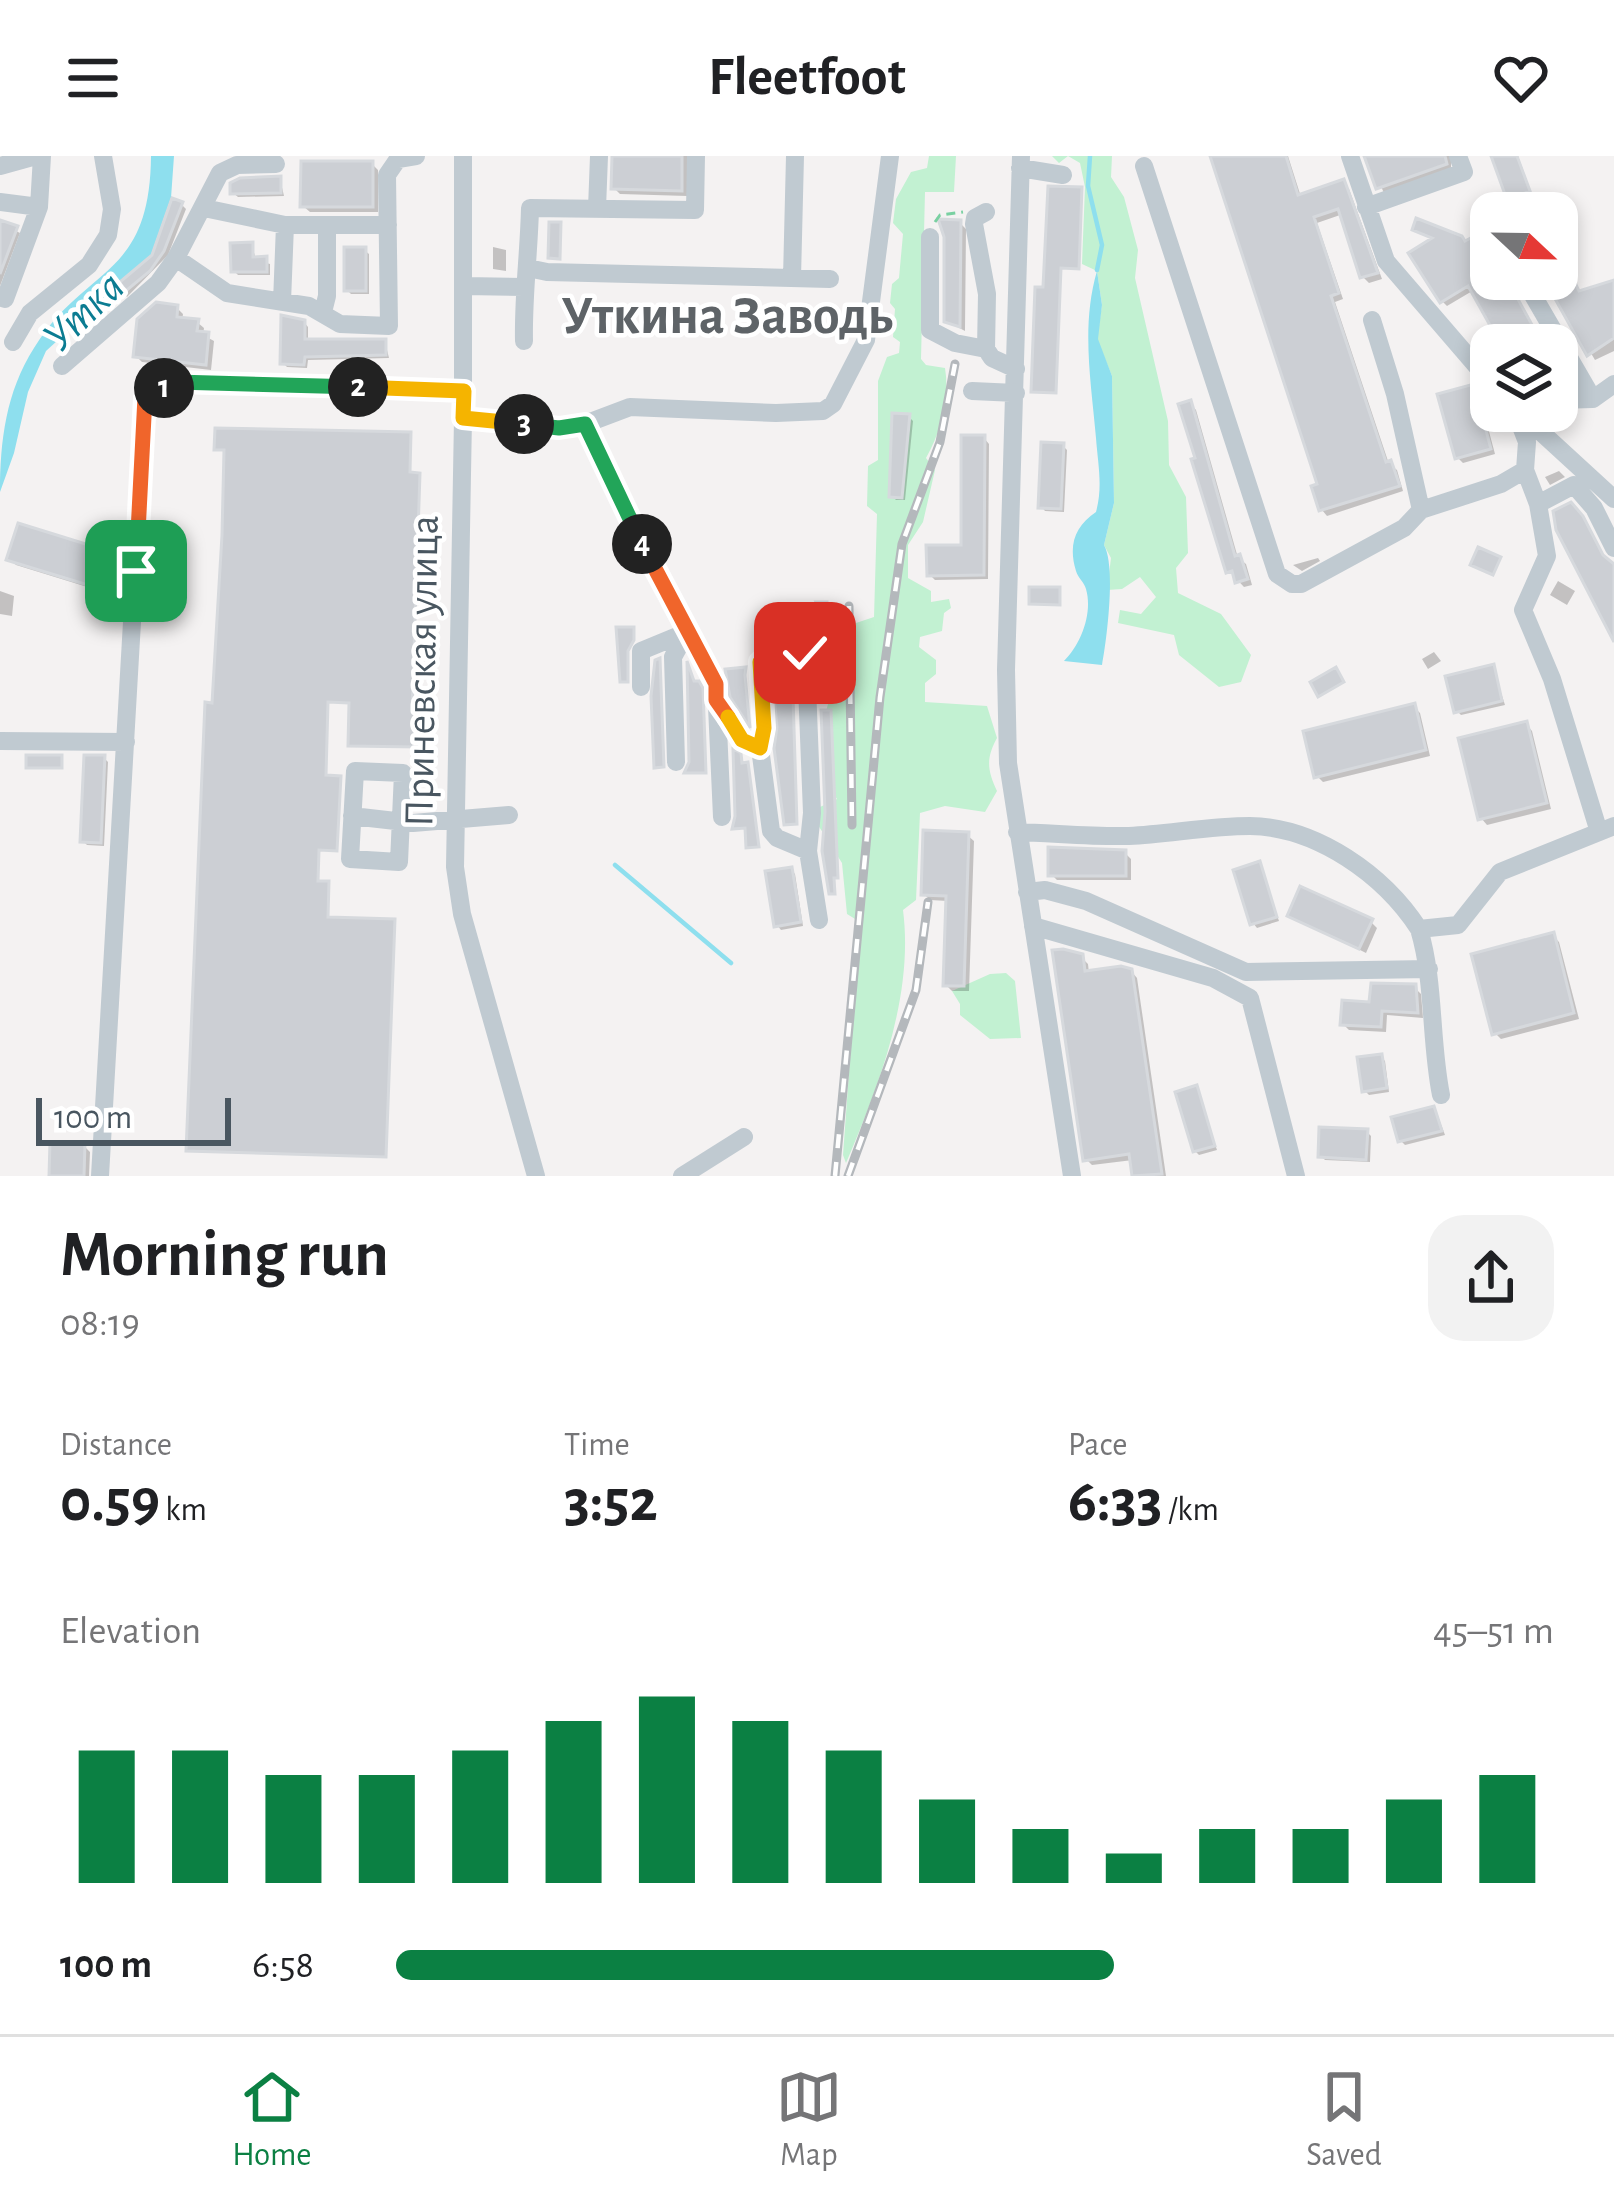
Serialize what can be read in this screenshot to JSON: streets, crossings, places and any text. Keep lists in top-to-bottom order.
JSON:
{
  "streets": {
    "street": ["Приневская улица"]
  },
  "districts": ["Уткина Заводь"],
  "water": ["Утка"],
  "scale_bar": "100 m",
  "north": "right",
  "page": {
    "header": "Fleetfoot",
    "pins": [
      "2",
      "1",
      "3",
      "4"
    ],
    "scale": "100 m",
    "heading": ["Morning run", "08:19"],
    "stats": [
      ["Distance", "0.59 km"],
      ["Time", "3:52"],
      ["Pace", "6:33 /km"]
    ],
    "chart": ["Elevation", "45–51 m"],
    "list": [
      {
        "name": "100 m",
        "note": "6:58"
      }
    ],
    "tabs": ["Home", "Map", "Saved"]
  }
}
